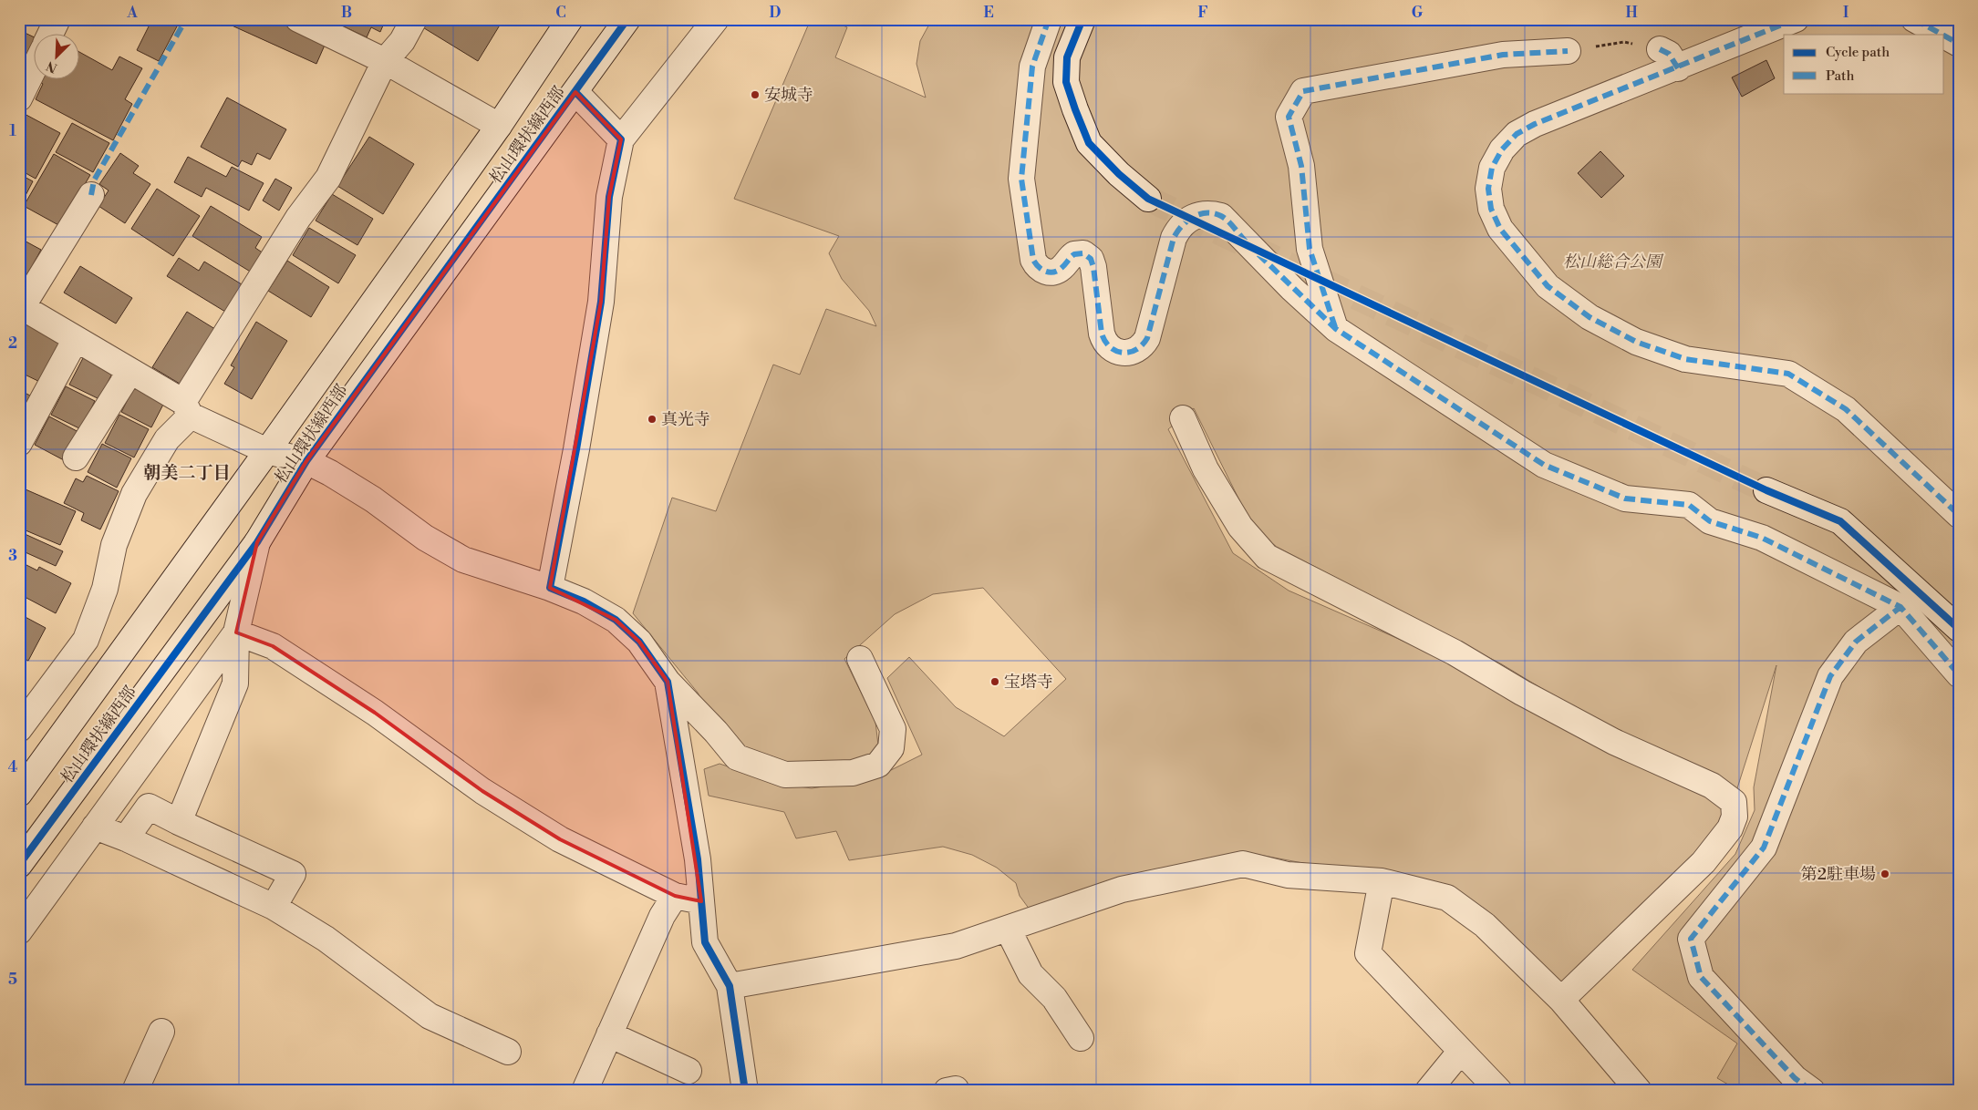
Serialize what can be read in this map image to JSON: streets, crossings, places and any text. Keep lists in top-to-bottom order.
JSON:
{
  "streets": {
    "street": ["松山環状線西部"]
  },
  "districts": ["朝美二丁目"],
  "parks": ["松山総合公園"],
  "places": [
    "安城寺",
    "真光寺",
    "宝塔寺",
    "第2駐車場"
  ],
  "legend": ["Cycle path", "Path"],
  "north": "bottom left",
  "grid": {
    "columns": [
      "A",
      "B",
      "C",
      "D",
      "E",
      "F",
      "G",
      "H",
      "I"
    ],
    "rows": [
      "1",
      "2",
      "3",
      "4",
      "5"
    ]
  }
}
